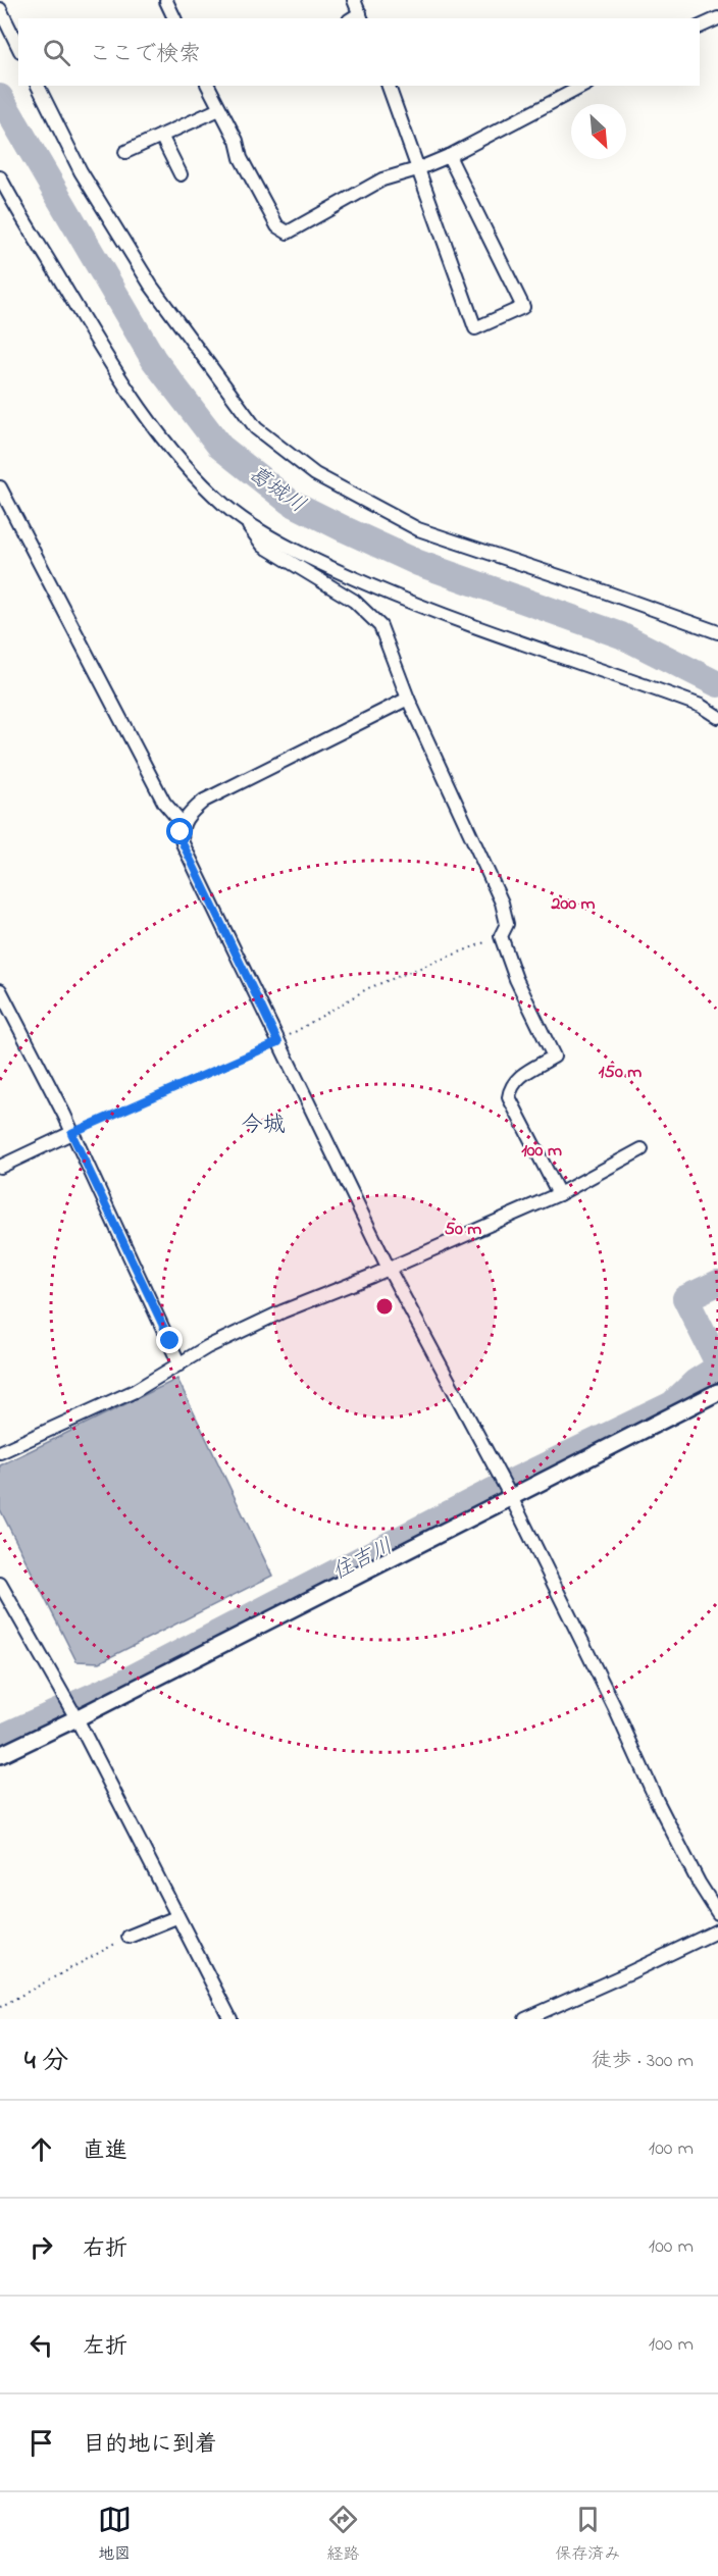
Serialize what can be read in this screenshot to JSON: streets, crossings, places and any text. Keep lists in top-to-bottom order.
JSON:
{
  "districts": ["今城"],
  "water": ["葛城川", "住吉川"],
  "north": "bottom right",
  "page": {
    "search": "ここで検索",
    "heading": ["4 分", "徒歩 · 300 m"],
    "list": [
      ["直進", "100 m"],
      ["右折", "100 m"],
      ["左折", "100 m"],
      "目的地に到着"
    ],
    "nav": ["地図", "経路", "保存済み"]
  },
  "rings": [
    "200 m",
    "150 m",
    "100 m",
    "50 m"
  ]
}
